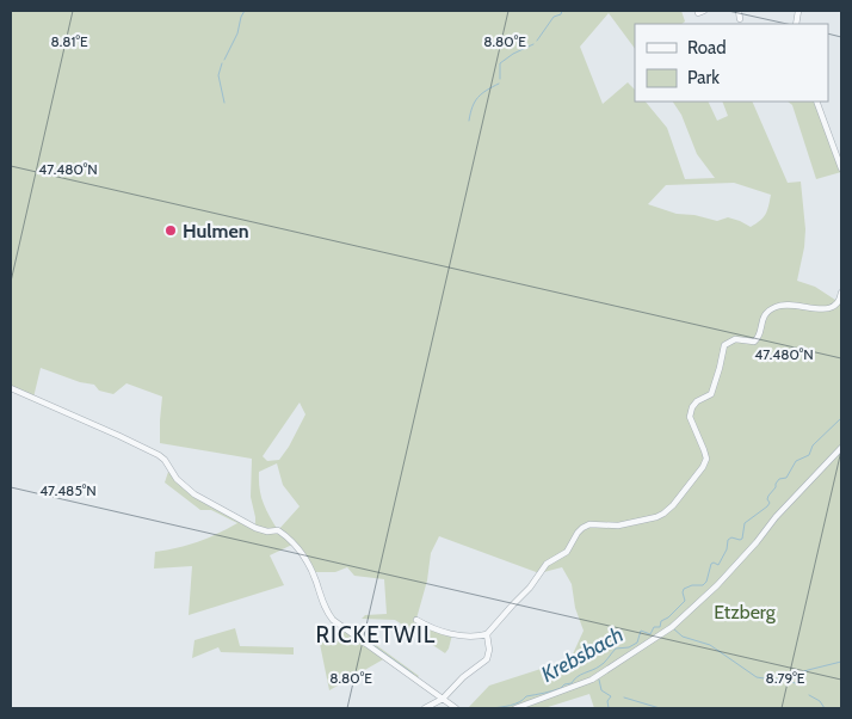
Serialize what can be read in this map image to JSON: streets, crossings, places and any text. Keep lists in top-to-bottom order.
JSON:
{
  "districts": ["RICKETWIL"],
  "water": ["Krebsbach"],
  "parks": ["Etzberg"],
  "places": ["Hulmen"],
  "legend": ["Road", "Park"],
  "coordinates": [
    "8.81°E",
    "8.80°E",
    "47.480°N",
    "47.485°N",
    "8.79°E"
  ]
}
